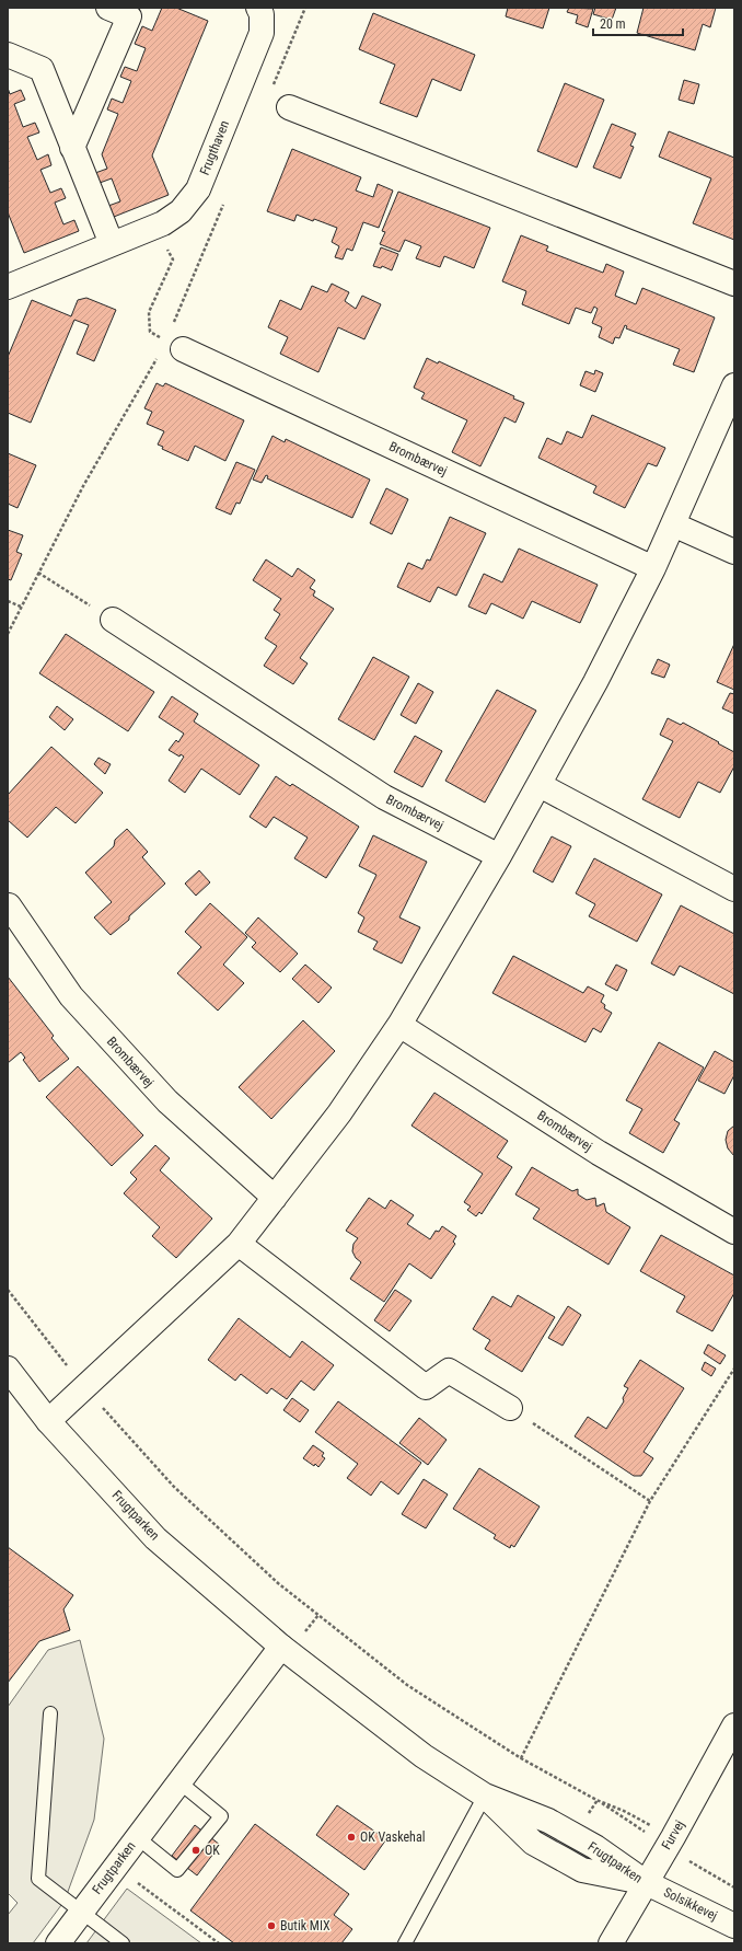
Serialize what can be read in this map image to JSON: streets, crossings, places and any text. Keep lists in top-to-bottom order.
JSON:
{
  "streets": {
    "street": [
      "Frugthaven",
      "Brombærvej",
      "Frugtparken",
      "Furvej",
      "Solsikkevej"
    ]
  },
  "crossings": [
    ["Frugtparken", "Furvej"],
    ["Frugtparken", "Solsikkevej"],
    ["Furvej", "Solsikkevej"]
  ],
  "places": ["OK Vaskehal", "OK", "Butik MIX"],
  "scale_bar": "20 m"
}
